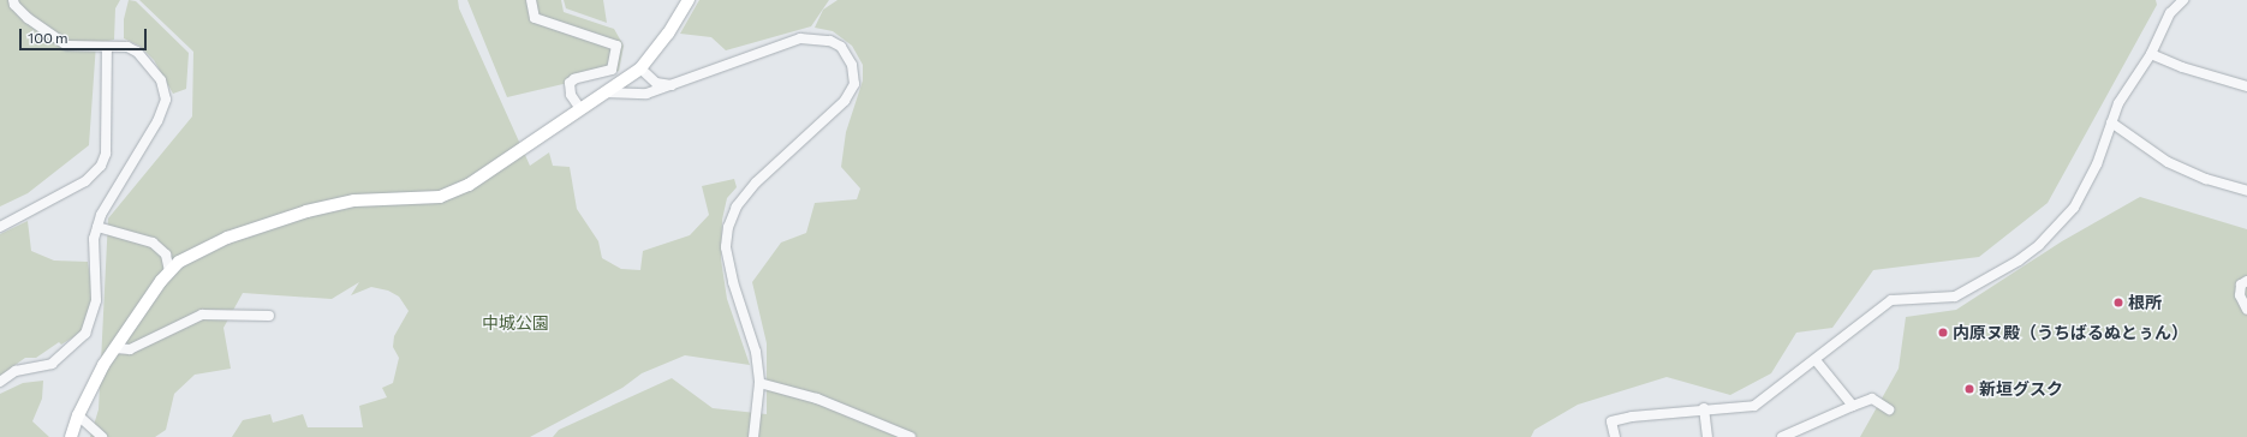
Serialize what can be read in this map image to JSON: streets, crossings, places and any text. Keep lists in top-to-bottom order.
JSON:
{
  "parks": ["中城公園"],
  "places": ["根所", "内原ヌ殿（うちばるぬとぅん）", "新垣グスク"],
  "scale_bar": "100 m"
}
